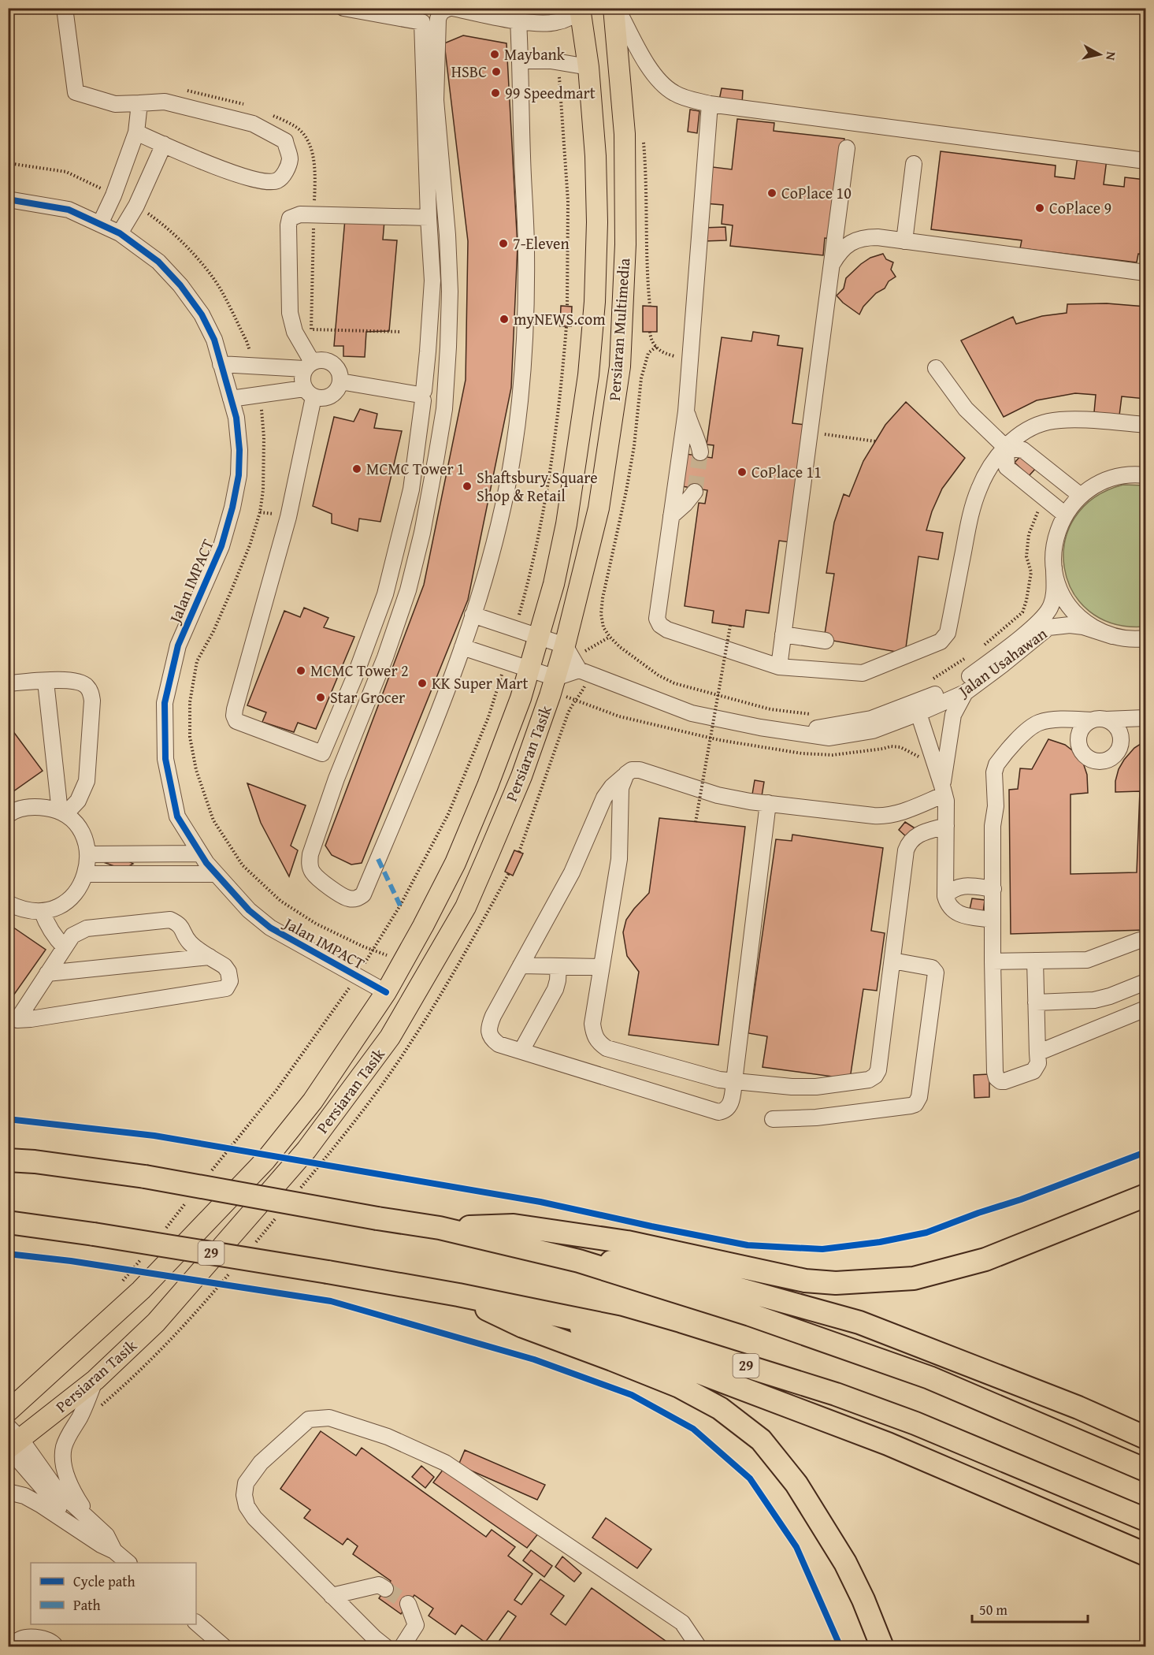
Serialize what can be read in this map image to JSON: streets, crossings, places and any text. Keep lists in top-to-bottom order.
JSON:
{
  "streets": {
    "highway": ["29"],
    "main road": ["Persiaran Multimedia", "Persiaran Tasik"],
    "street": ["Jalan IMPACT", "Jalan Usahawan"]
  },
  "crossings": [
    ["Persiaran Multimedia", "Jalan Usahawan"],
    ["Persiaran Multimedia", "Persiaran Tasik"],
    ["Jalan IMPACT", "Persiaran Tasik"],
    ["Jalan Usahawan", "Persiaran Tasik"]
  ],
  "places": [
    "Maybank",
    "HSBC",
    "99 Speedmart",
    "CoPlace 10",
    "CoPlace 9",
    "7-Eleven",
    "myNEWS.com",
    "MCMC Tower 1",
    "CoPlace 11",
    "Shaftsbury Square Shop & Retail",
    "MCMC Tower 2",
    "KK Super Mart",
    "Star Grocer"
  ],
  "legend": ["Cycle path", "Path"],
  "scale_bar": "50 m",
  "north": "right"
}
